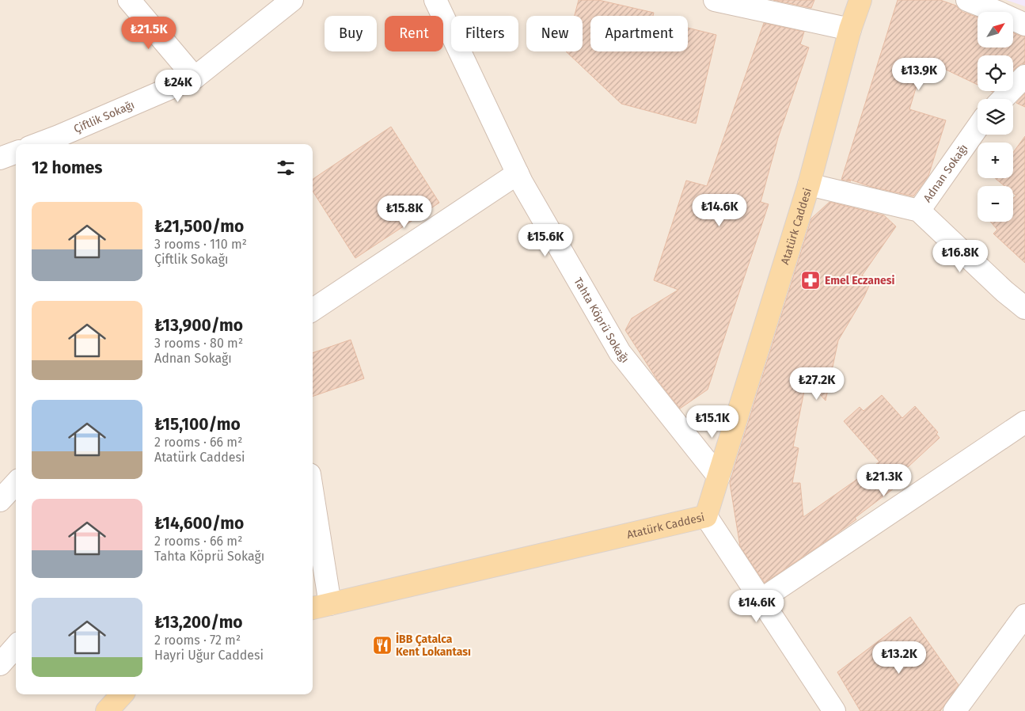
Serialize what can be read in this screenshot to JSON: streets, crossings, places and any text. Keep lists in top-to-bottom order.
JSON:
{
  "streets": {
    "main road": ["Atatürk Caddesi"],
    "street": ["Çiftlik Sokağı", "Adnan Sokağı", "Tahta Köprü Sokağı"]
  },
  "crossings": [
    ["Atatürk Caddesi", "Tahta Köprü Sokağı"]
  ],
  "places": {
    "pharmacy": ["Emel Eczanesi"],
    "restaurant": ["İBB Çatalca Kent Lokantası"]
  },
  "north": "top right",
  "page": {
    "map_buttons": ["+", "−"],
    "chip": [
      "Buy",
      "Rent",
      "Filters",
      "New",
      "Apartment"
    ],
    "price": [
      "₺21.5K",
      "₺13.9K",
      "₺24K",
      "₺14.6K",
      "₺15.8K",
      "₺15.6K",
      "₺16.8K",
      "₺27.2K",
      "₺15.1K",
      "₺21.3K",
      "₺14.6K",
      "₺13.2K"
    ],
    "heading": "12 homes",
    "list": [
      {
        "name": "₺21,500/mo",
        "note": "3 rooms · 110 m² · Çiftlik Sokağı"
      },
      {
        "name": "₺13,900/mo",
        "note": "3 rooms · 80 m² · Adnan Sokağı"
      },
      {
        "name": "₺15,100/mo",
        "note": "2 rooms · 66 m² · Atatürk Caddesi"
      },
      {
        "name": "₺14,600/mo",
        "note": "2 rooms · 66 m² · Tahta Köprü Sokağı"
      },
      {
        "name": "₺13,200/mo",
        "note": "2 rooms · 72 m² · Hayri Uğur Caddesi"
      }
    ]
  }
}
